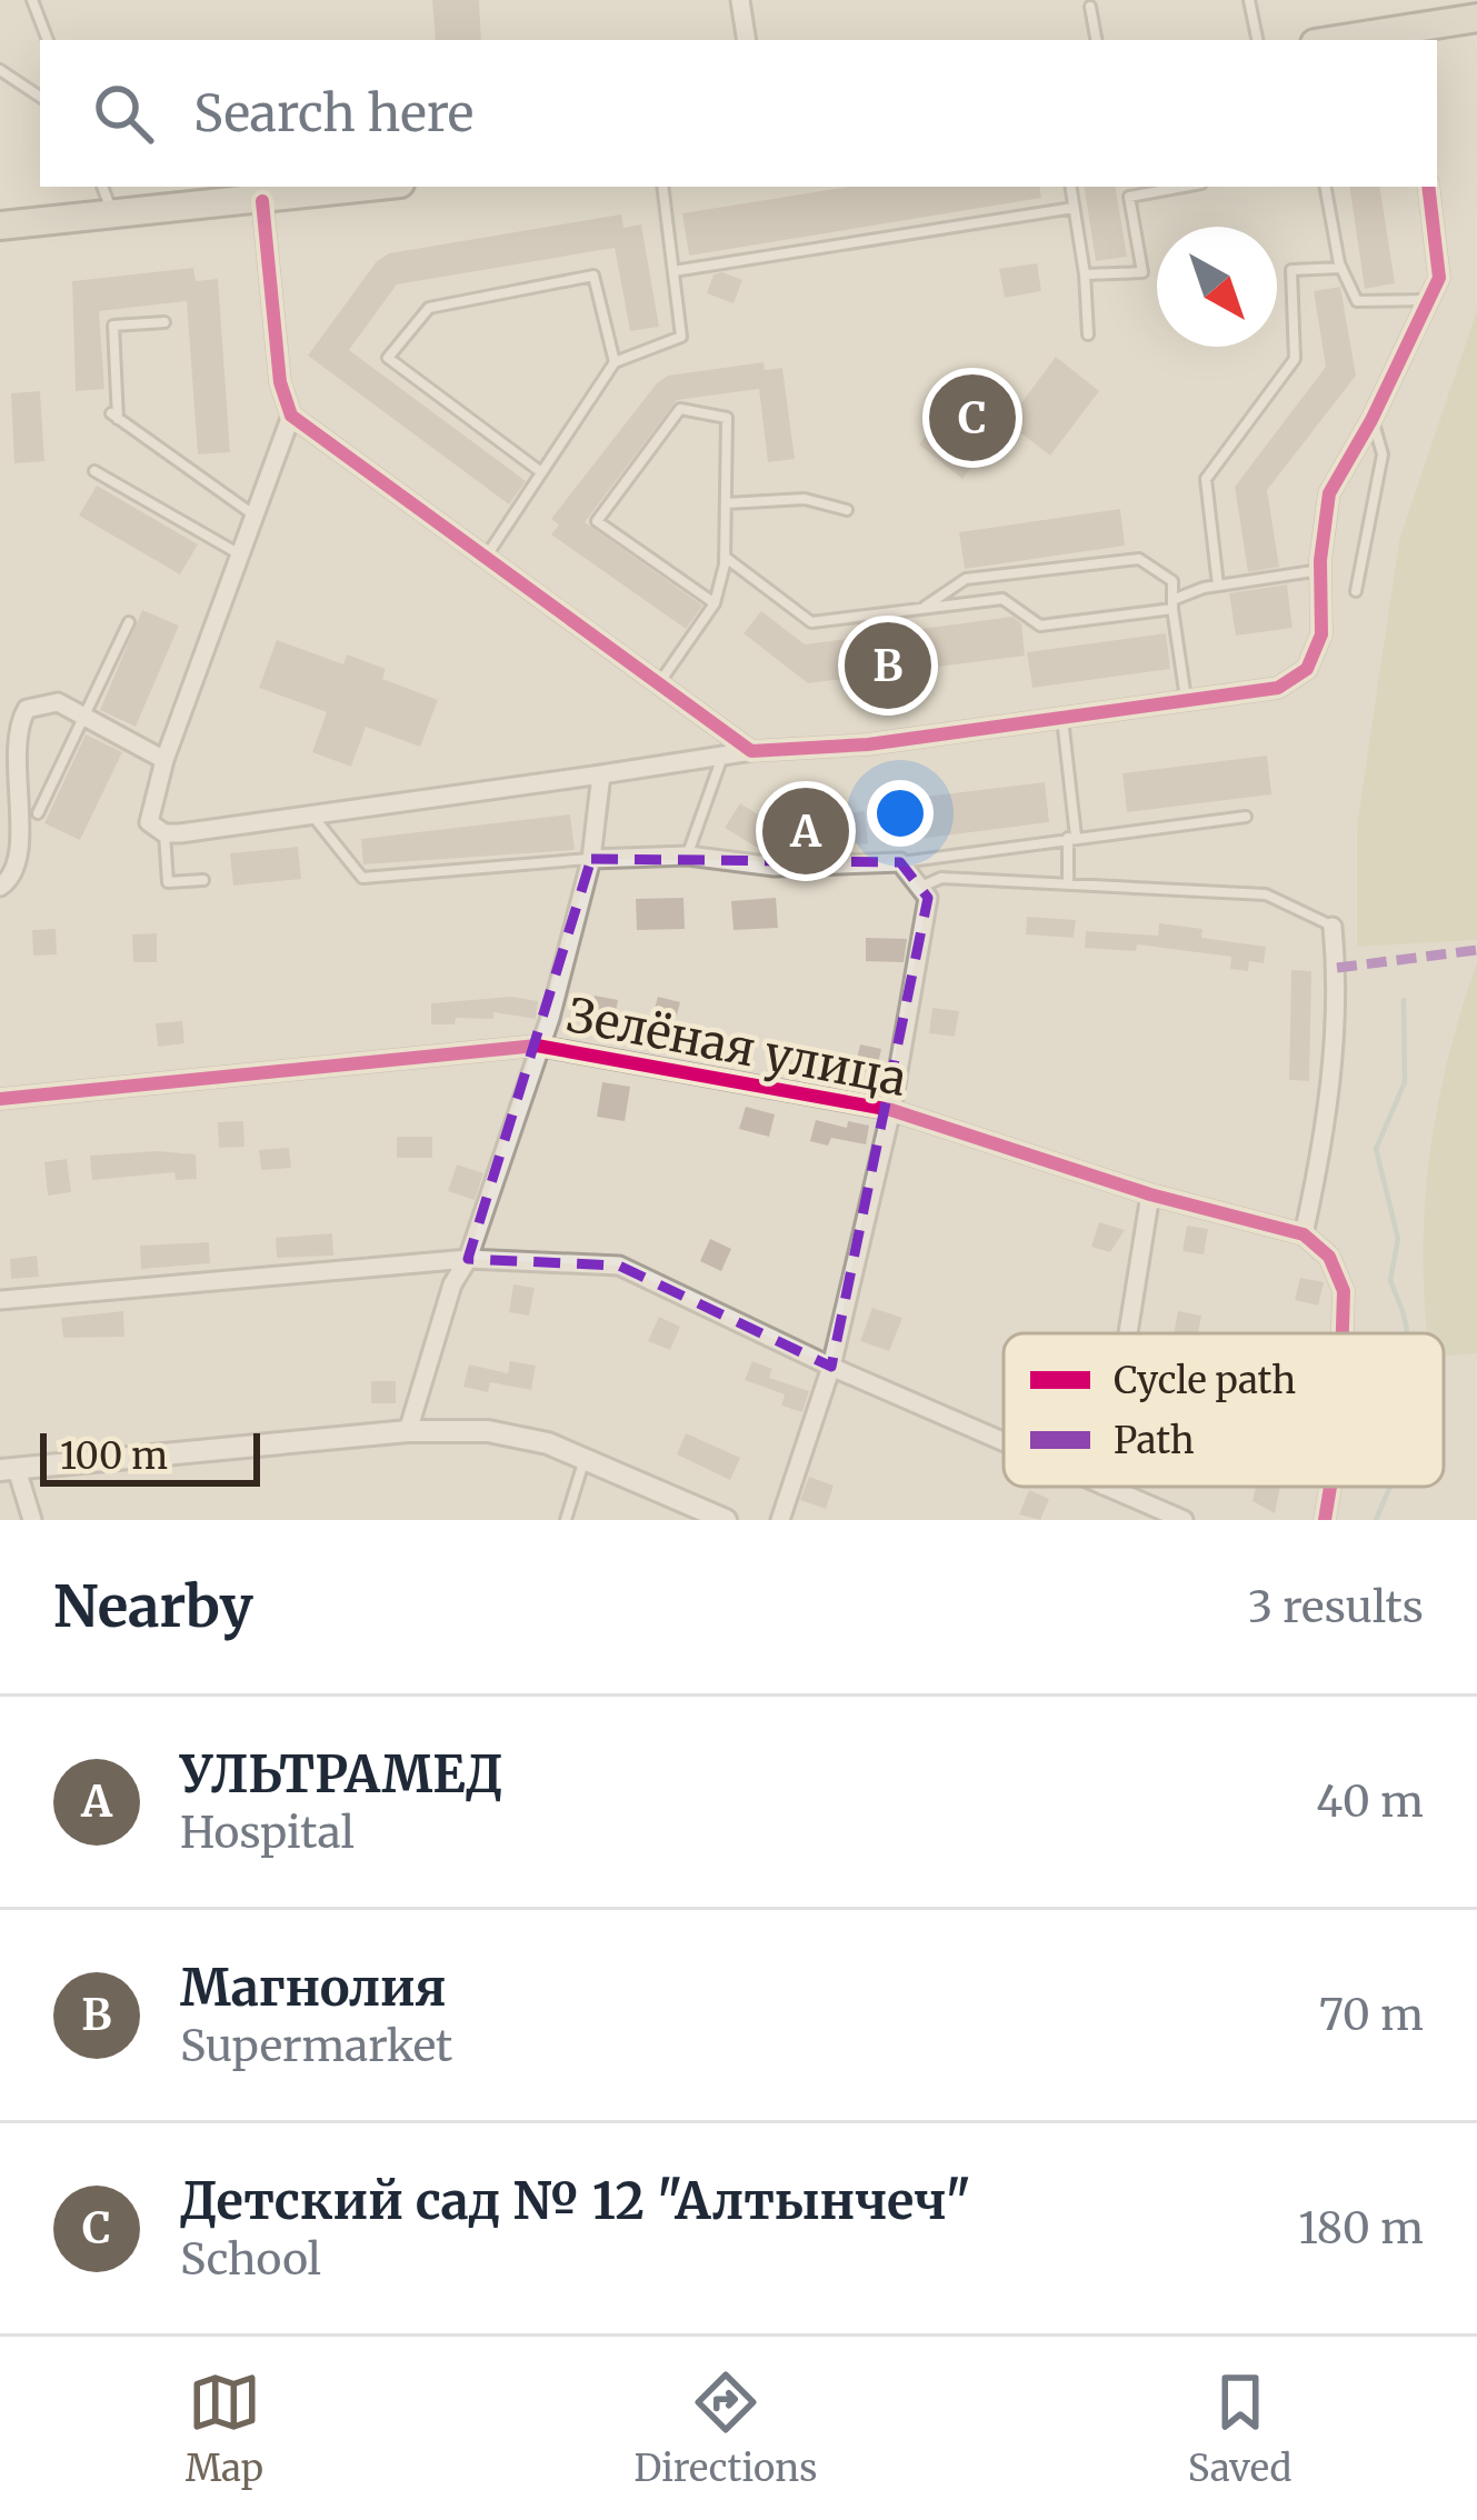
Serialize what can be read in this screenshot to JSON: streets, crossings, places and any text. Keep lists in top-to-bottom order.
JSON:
{
  "streets": {
    "street": ["Зелёная улица"]
  },
  "legend": ["Cycle path", "Path"],
  "scale_bar": "100 m",
  "north": "bottom right",
  "page": {
    "search": "Search here",
    "pins": ["C", "B", "A"],
    "scale": "100 m",
    "heading": ["Nearby", "3 results"],
    "list": [
      {
        "mark": "A",
        "name": "УЛЬТРАМЕД",
        "note": "Hospital",
        "value": "40 m"
      },
      {
        "mark": "B",
        "name": "Магнолия",
        "note": "Supermarket",
        "value": "70 m"
      },
      {
        "mark": "C",
        "name": "Детский сад № 12 \"Алтынчеч\"",
        "note": "School",
        "value": "180 m"
      }
    ],
    "nav": ["Map", "Directions", "Saved"]
  }
}
